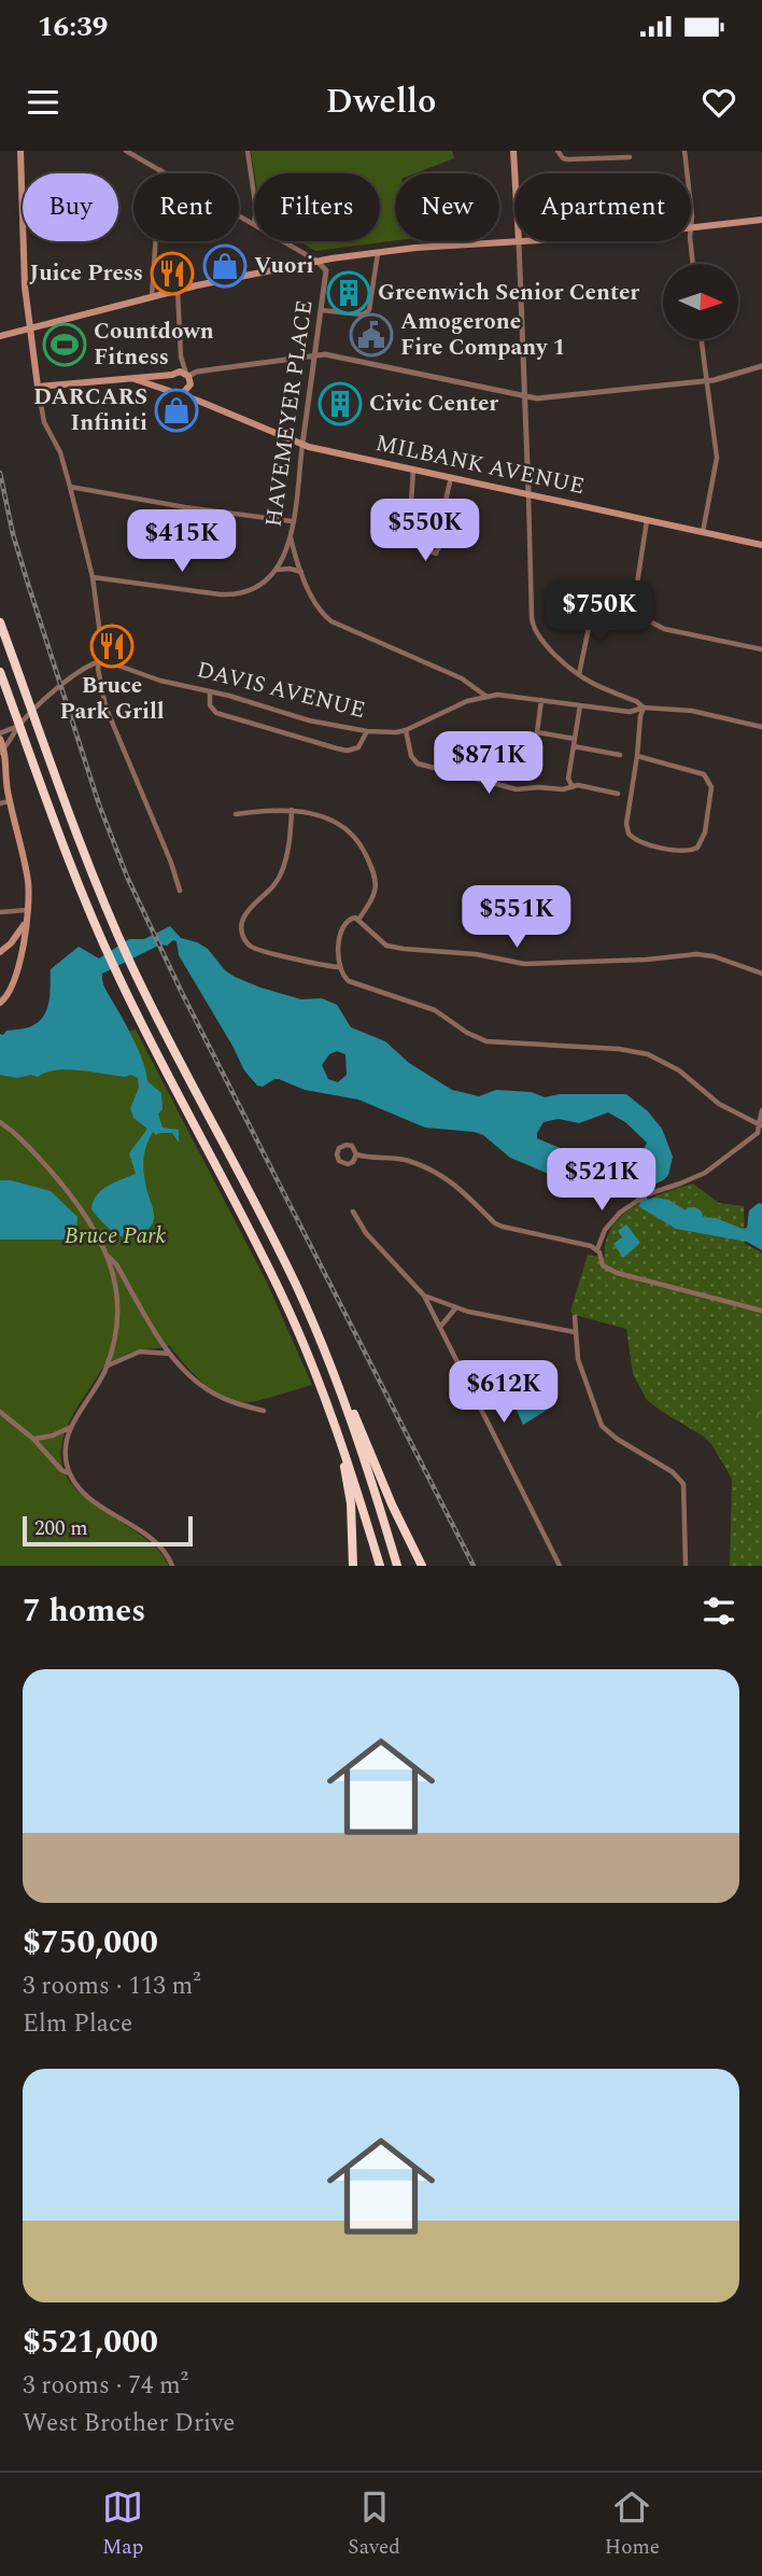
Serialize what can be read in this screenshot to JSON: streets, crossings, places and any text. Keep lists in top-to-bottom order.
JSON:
{
  "streets": {
    "main road": ["MILBANK AVENUE"],
    "street": ["HAVEMEYER PLACE", "DAVIS AVENUE"]
  },
  "crossings": [
    ["HAVEMEYER PLACE", "MILBANK AVENUE"]
  ],
  "parks": ["Bruce Park"],
  "places": {
    "shop": ["Vuori", "DARCARS Infiniti"],
    "restaurant": ["Juice Press", "Bruce Park Grill"],
    "building": ["Greenwich Senior Center", "Civic Center"],
    "public building": ["Amogerone Fire Company 1"],
    "sports": ["Countdown Fitness"]
  },
  "scale_bar": "200 m",
  "north": "right",
  "page": {
    "status": "16:39",
    "header": "Dwello",
    "chip": [
      "Buy",
      "Rent",
      "Filters",
      "New",
      "Apartment"
    ],
    "price": [
      "$550K",
      "$415K",
      "$750K",
      "$871K",
      "$551K",
      "$521K",
      "$612K"
    ],
    "scale": "200 m",
    "heading": "7 homes",
    "list": [
      {
        "name": "$750,000",
        "note": "3 rooms · 113 m² · Elm Place"
      },
      {
        "name": "$521,000",
        "note": "3 rooms · 74 m² · West Brother Drive"
      }
    ],
    "tabs": ["Map", "Saved", "Home"]
  }
}
